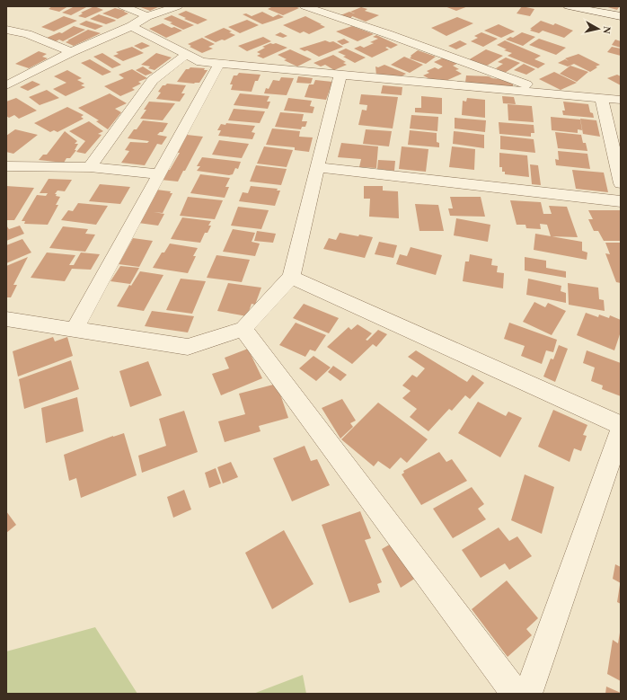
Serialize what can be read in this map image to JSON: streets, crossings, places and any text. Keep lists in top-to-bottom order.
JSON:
{
  "north": "right"
}
